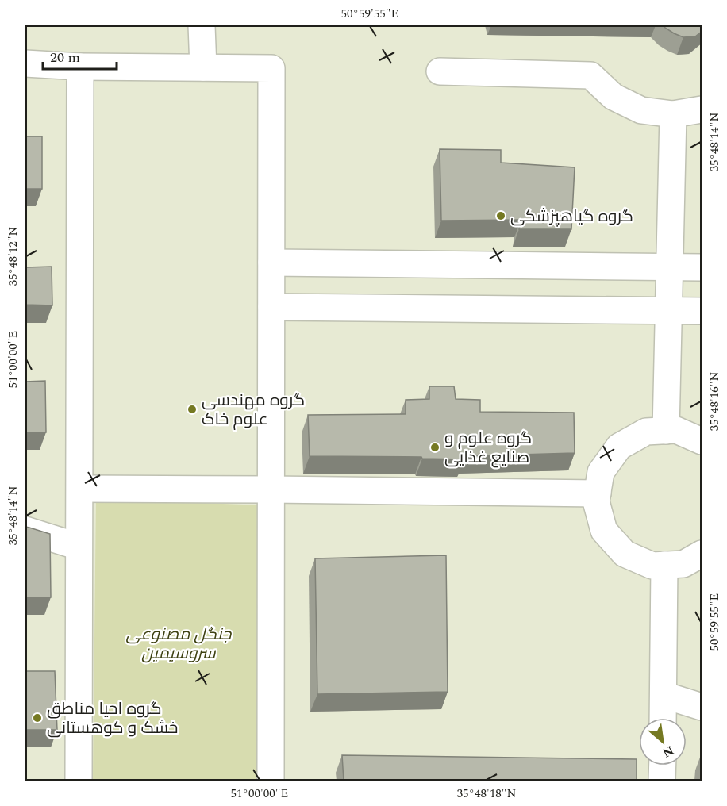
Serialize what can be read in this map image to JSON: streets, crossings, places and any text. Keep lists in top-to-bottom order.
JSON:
{
  "parks": ["جنگل مصنوعی سروسیمین"],
  "places": [
    "گروه گیاهپزشکی",
    "گروه مهندسی علوم خاک",
    "گروه علوم و صنایع غذایی",
    "گروه احیا مناطق خشک و کوهستانی"
  ],
  "scale_bar": "20 m",
  "north": "bottom right",
  "coordinates": [
    "50°59'55\"E",
    "35°48'14\"N",
    "35°48'12\"N",
    "51°00'00\"E",
    "35°48'16\"N",
    "35°48'18\"N"
  ]
}
